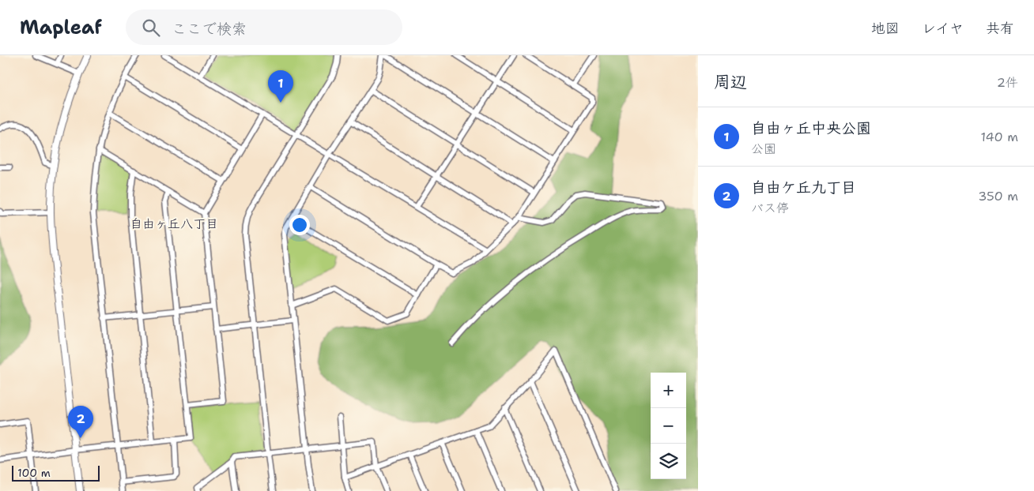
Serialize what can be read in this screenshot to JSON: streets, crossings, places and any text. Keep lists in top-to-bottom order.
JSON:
{
  "districts": ["自由ヶ丘八丁目"],
  "scale_bar": "100 m",
  "page": {
    "header": "Mapleaf",
    "search": "ここで検索",
    "nav": ["地図", "レイヤ", "共有"],
    "heading": ["周辺", "2件"],
    "pins": ["1", "2"],
    "list": [
      {
        "mark": "1",
        "name": "自由ヶ丘中央公園",
        "note": "公園",
        "value": "140 m"
      },
      {
        "mark": "2",
        "name": "自由ケ丘九丁目",
        "note": "バス停",
        "value": "350 m"
      }
    ],
    "map_buttons": ["+", "−"],
    "scale": "100 m"
  }
}
